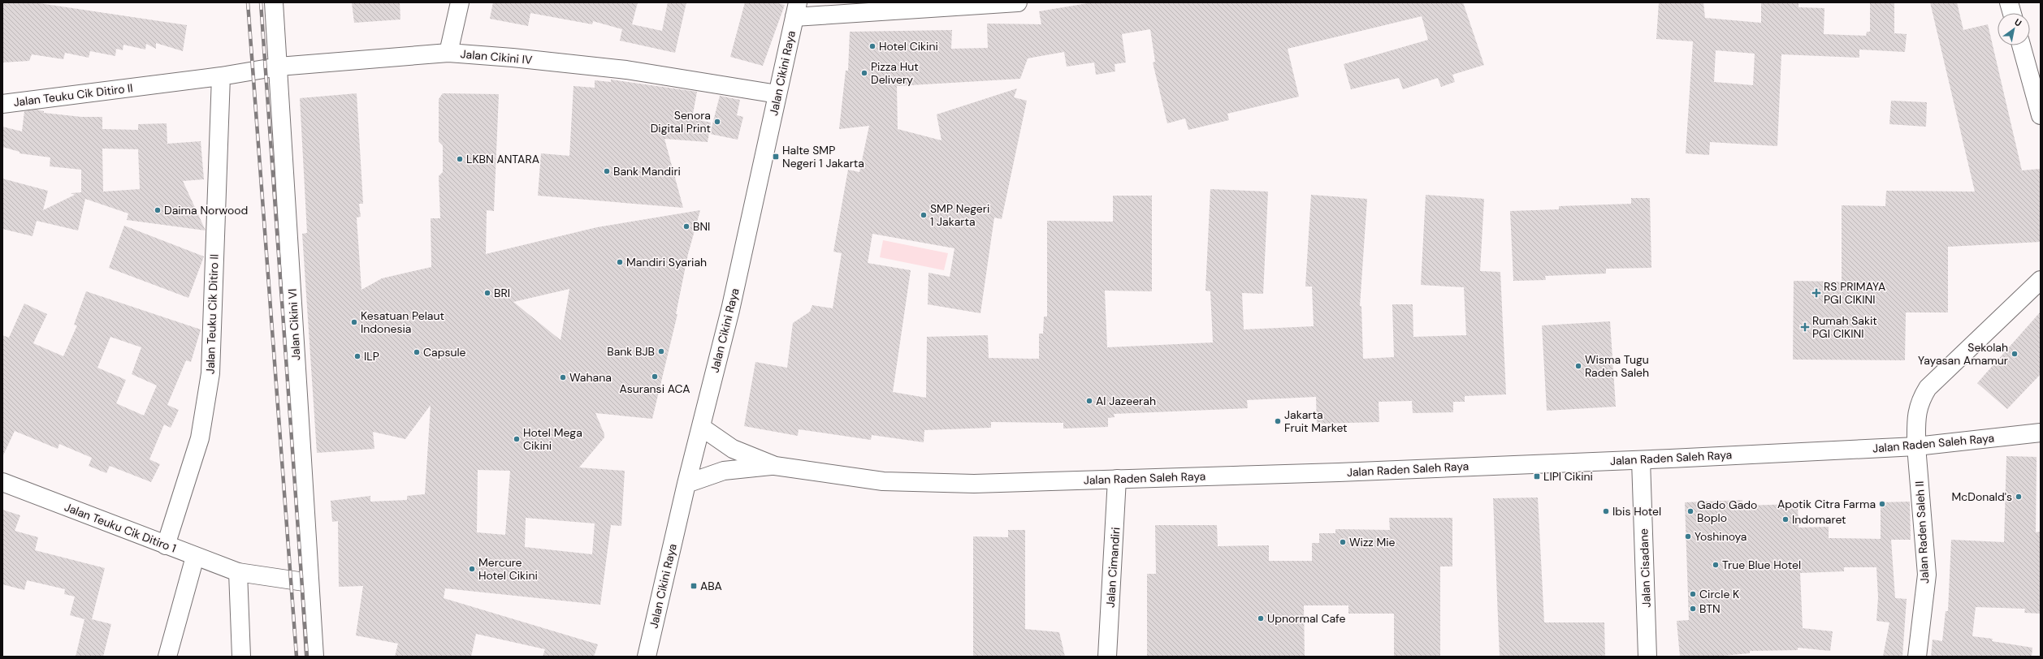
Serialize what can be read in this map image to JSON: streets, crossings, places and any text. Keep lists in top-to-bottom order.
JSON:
{
  "streets": {
    "street": [
      "Jalan Cikini IV",
      "Jalan Cikini Raya",
      "Jalan Teuku Cik Ditiro II",
      "Jalan Cikini VI",
      "Jalan Raden Saleh Raya",
      "Jalan Teuku Cik Ditiro 1",
      "Jalan Raden Saleh II",
      "Jalan Cimandiri",
      "Jalan Cisadane"
    ]
  },
  "crossings": [
    ["Jalan Cikini IV", "Jalan Cikini Raya"],
    ["Jalan Cikini IV", "Jalan Teuku Cik Ditiro II"],
    ["Jalan Cikini IV", "Jalan Cikini VI"],
    ["Jalan Cikini Raya", "Jalan Raden Saleh Raya"],
    ["Jalan Teuku Cik Ditiro II", "Jalan Cikini VI"],
    ["Jalan Teuku Cik Ditiro II", "Jalan Teuku Cik Ditiro 1"],
    ["Jalan Raden Saleh Raya", "Jalan Raden Saleh II"],
    ["Jalan Raden Saleh Raya", "Jalan Cimandiri"],
    ["Jalan Raden Saleh Raya", "Jalan Cisadane"]
  ],
  "places": {
    "other": [
      "Hotel Cikini",
      "Pizza Hut Delivery",
      "Senora Digital Print",
      "LKBN ANTARA",
      "Bank Mandiri",
      "Daima Norwood",
      "SMP Negeri 1 Jakarta",
      "BNI",
      "Mandiri Syariah",
      "BRI",
      "Kesatuan Pelaut Indonesia",
      "Bank BJB",
      "Capsule",
      "Sekolah Yayasan Amamur",
      "ILP",
      "Wisma Tugu Raden Saleh",
      "Asuransi ACA",
      "Wahana",
      "Al Jazeerah",
      "Jakarta Fruit Market",
      "Hotel Mega Cikini",
      "McDonald's",
      "Apotik Citra Farma",
      "Ibis Hotel",
      "Gado Gado Boplo",
      "Indomaret",
      "Yoshinoya",
      "Wizz Mie",
      "True Blue Hotel",
      "Mercure Hotel Cikini",
      "Circle K",
      "BTN",
      "Upnormal Cafe"
    ],
    "transit": ["Halte SMP Negeri 1 Jakarta", "LIPI Cikini", "ABA"],
    "health": ["RS PRIMAYA PGI CIKINI", "Rumah Sakit PGI CIKINI"]
  },
  "north": "top right"
}
